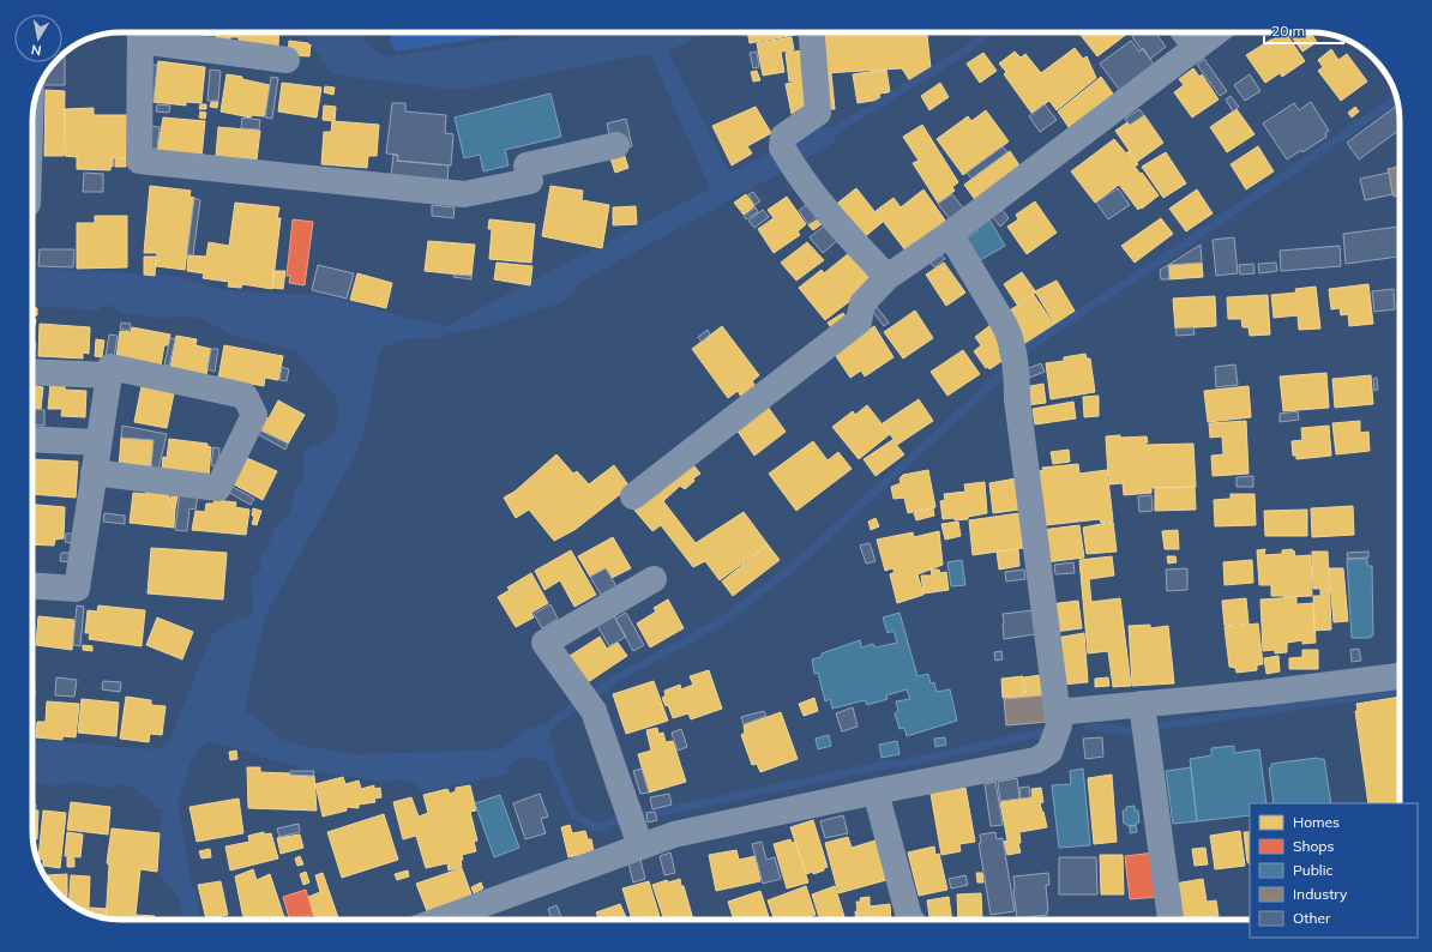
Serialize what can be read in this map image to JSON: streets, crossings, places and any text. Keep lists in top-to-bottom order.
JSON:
{
  "legend": [
    "Homes",
    "Shops",
    "Public",
    "Industry",
    "Other"
  ],
  "scale_bar": "20 m",
  "north": "bottom"
}
